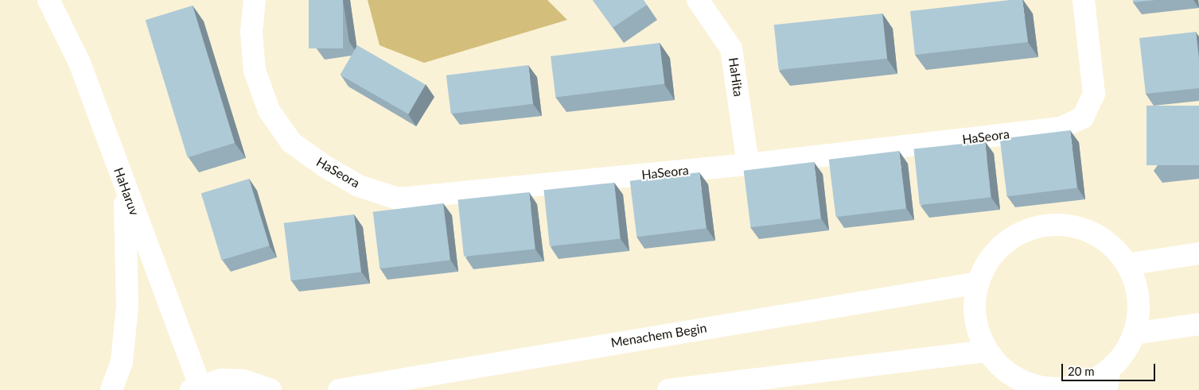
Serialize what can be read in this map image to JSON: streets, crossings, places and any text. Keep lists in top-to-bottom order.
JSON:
{
  "streets": {
    "street": [
      "HaHita",
      "HaSeora",
      "HaHaruv",
      "Menachem Begin"
    ]
  },
  "crossings": [
    ["HaHita", "HaSeora"]
  ],
  "scale_bar": "20 m"
}
